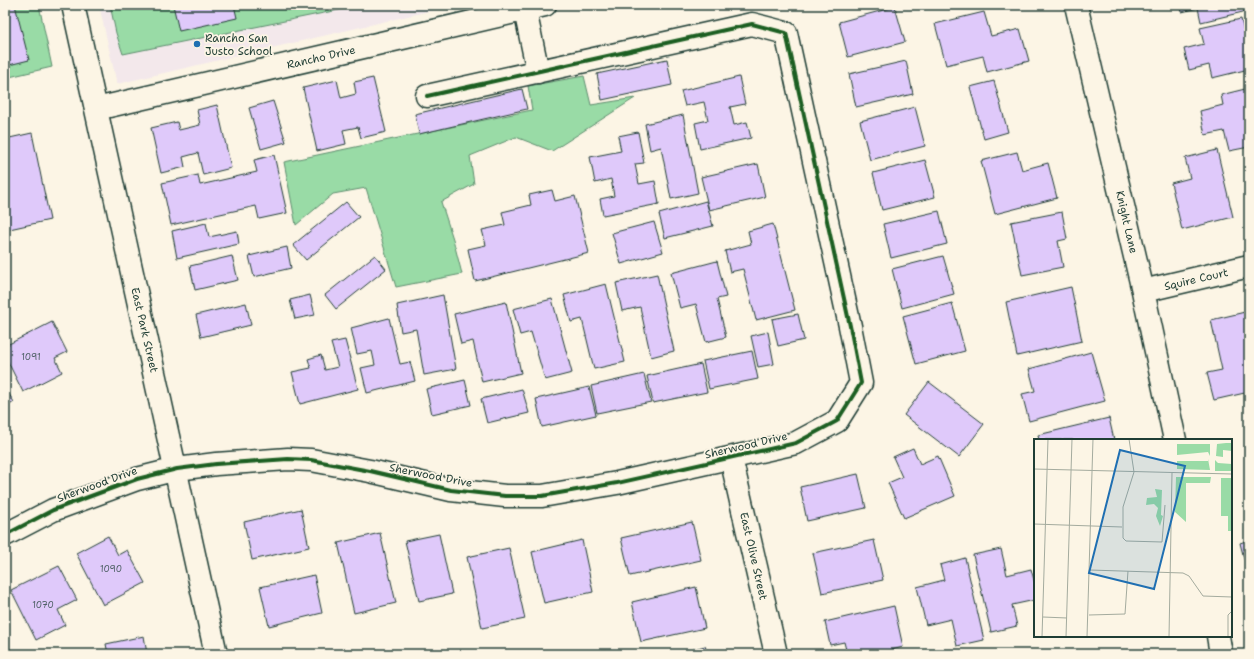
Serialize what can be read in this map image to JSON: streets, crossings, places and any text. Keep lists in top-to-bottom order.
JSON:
{
  "streets": {
    "street": [
      "Rancho Drive",
      "Knight Lane",
      "Squire Court",
      "East Park Street",
      "Sherwood Drive",
      "East Olive Street"
    ]
  },
  "crossings": [
    ["Rancho Drive", "East Park Street"],
    ["Knight Lane", "Squire Court"],
    ["East Park Street", "Sherwood Drive"],
    ["Sherwood Drive", "East Olive Street"]
  ],
  "places": ["Rancho San Justo School"],
  "house_numbers": ["1091", "1090", "1070"]
}
